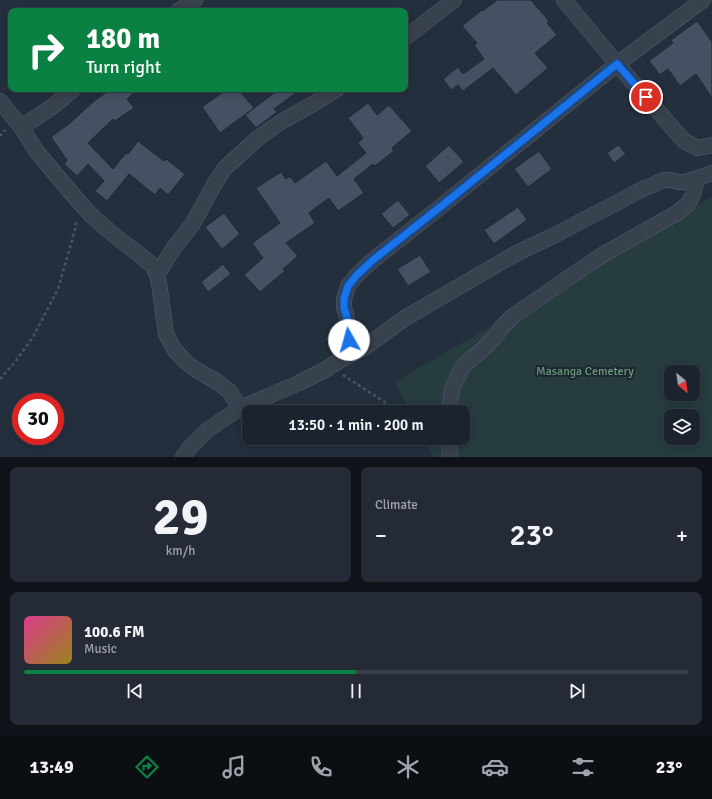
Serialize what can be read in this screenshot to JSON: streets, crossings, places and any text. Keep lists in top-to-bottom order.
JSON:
{
  "parks": ["Masanga Cemetery"],
  "north": "bottom right",
  "page": {
    "turn": ["180 m", "Turn right"],
    "limit": "30",
    "trip": "13:50 · 1 min · 200 m",
    "tile": [
      ["29", "km/h"],
      "Climate"
    ],
    "heat": ["−", "23°", "+"],
    "song": ["100.6 FM", "Music"],
    "tabs": ["13:49", "23°"]
  }
}
